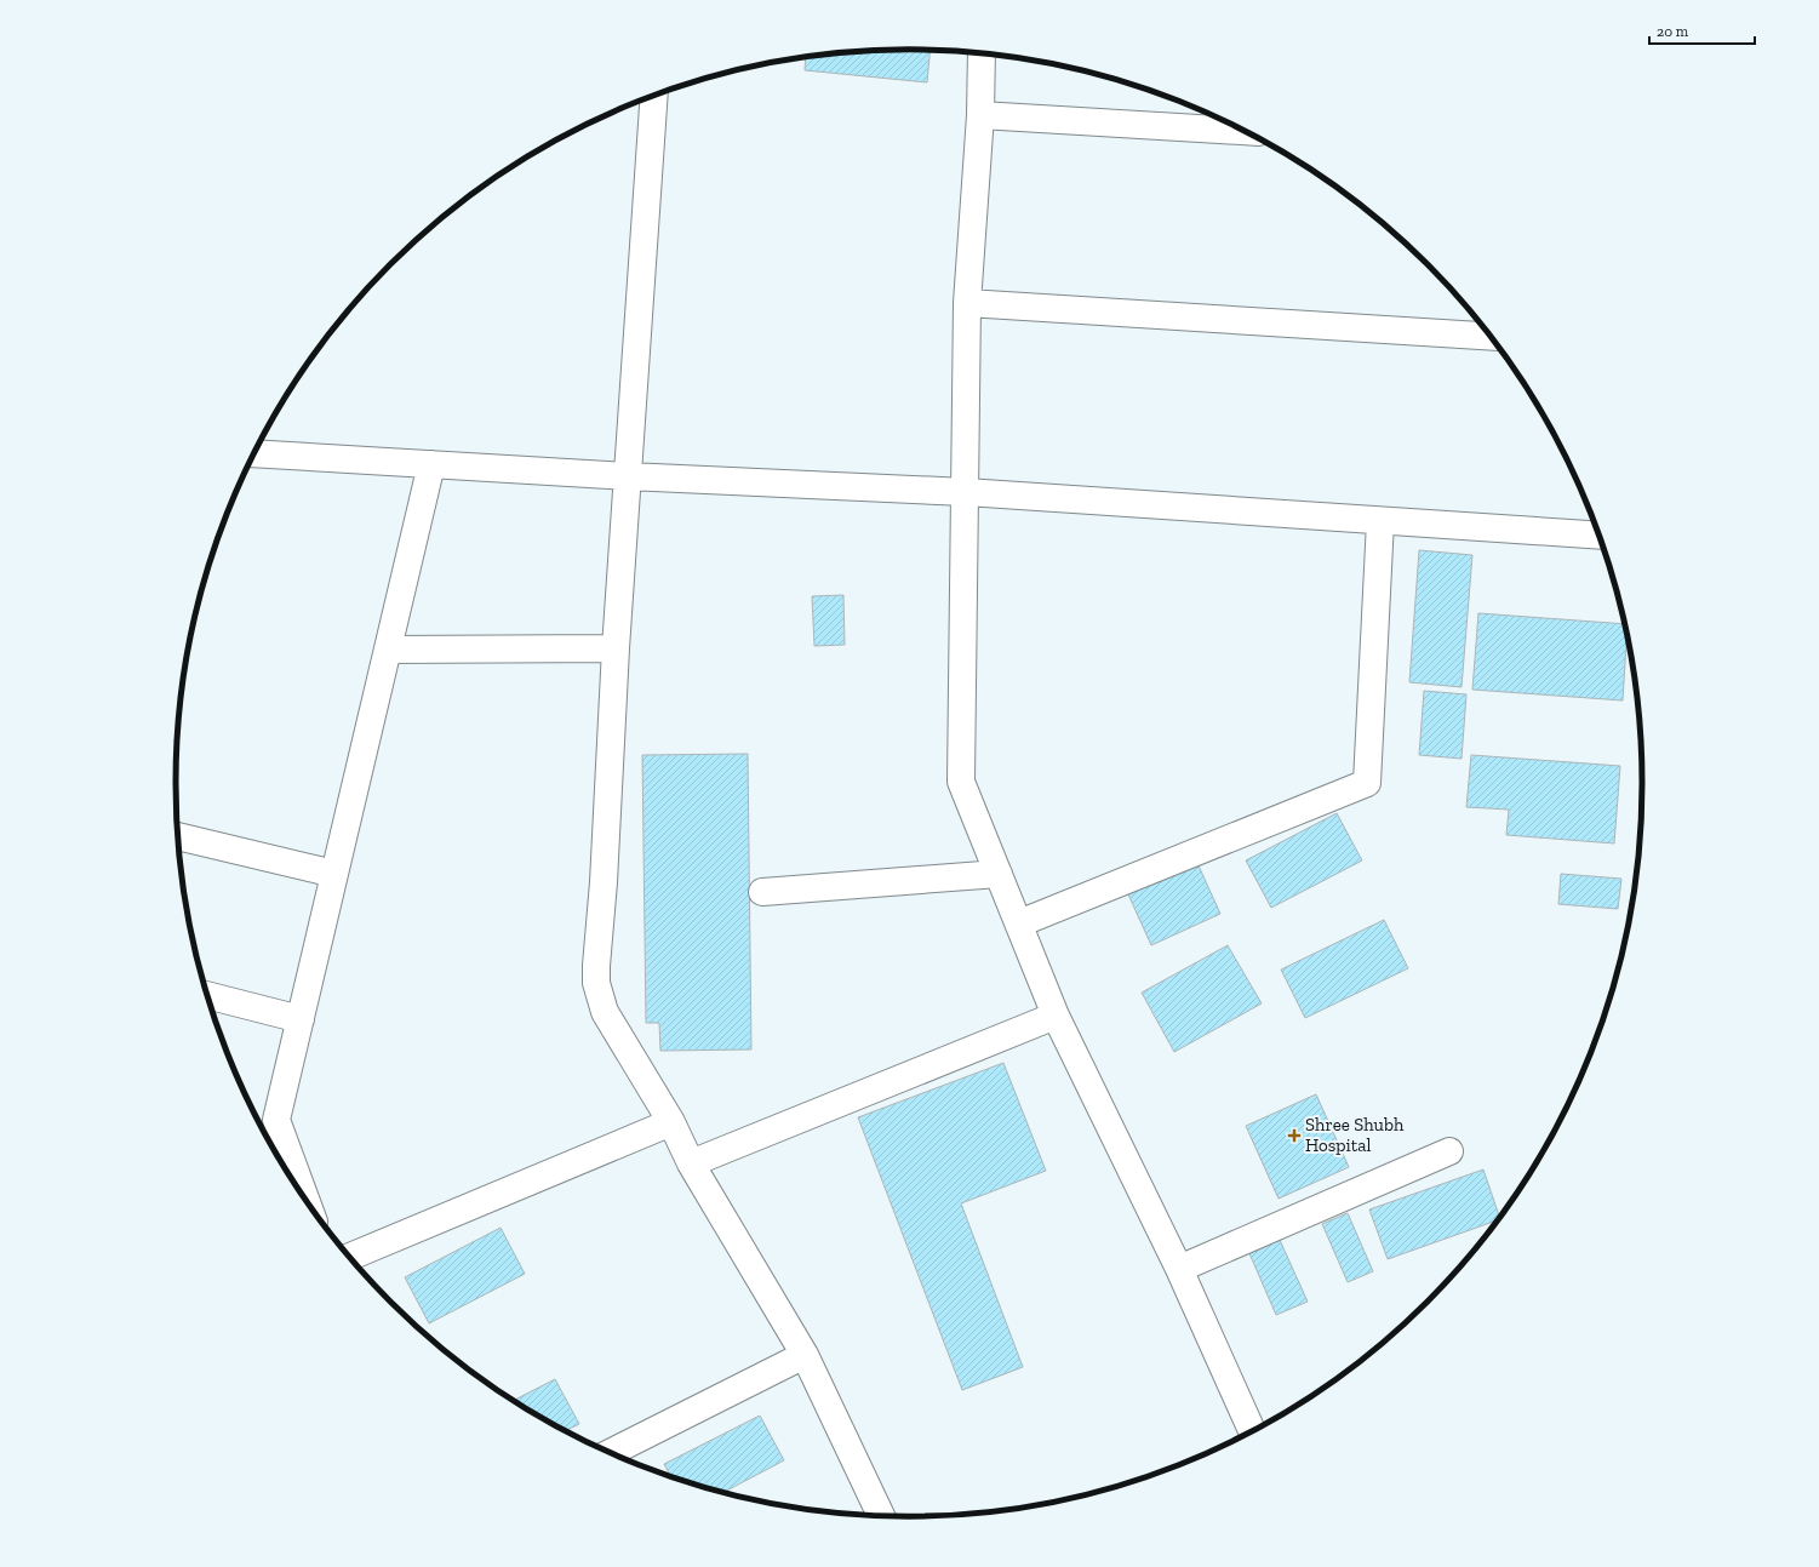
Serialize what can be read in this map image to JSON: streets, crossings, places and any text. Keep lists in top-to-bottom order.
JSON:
{
  "places": {
    "health": ["Shree Shubh Hospital"]
  },
  "scale_bar": "20 m"
}
